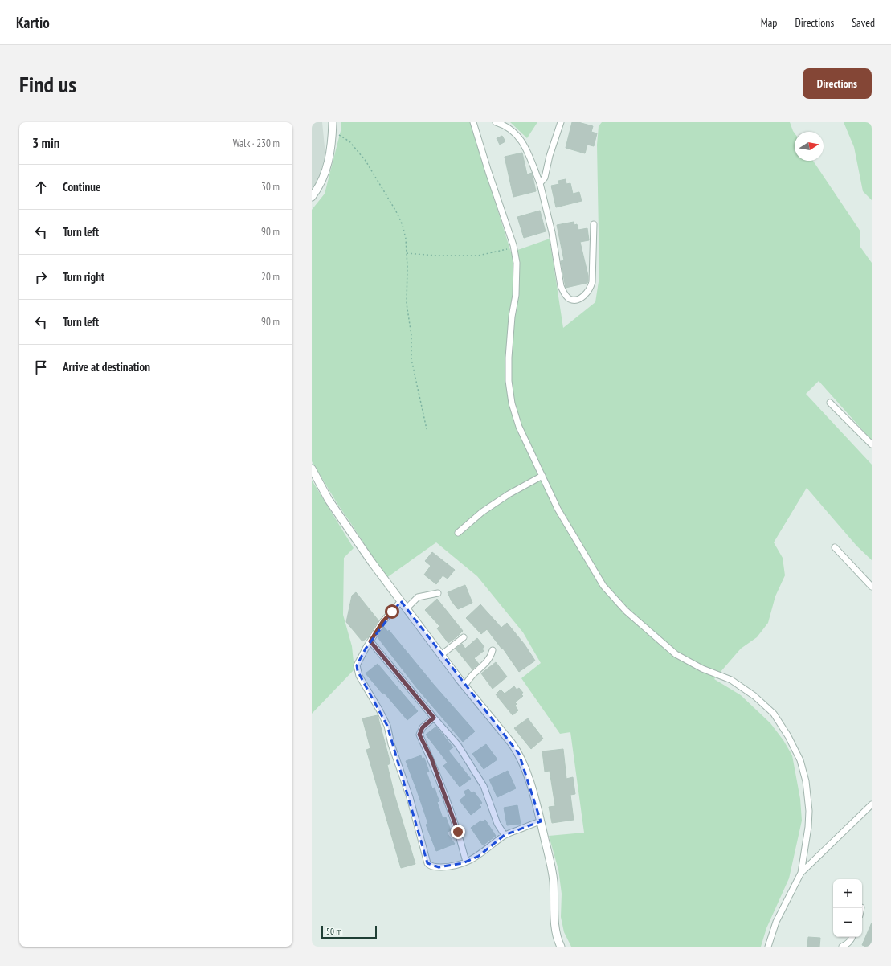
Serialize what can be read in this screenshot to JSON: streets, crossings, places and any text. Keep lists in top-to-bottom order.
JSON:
{
  "scale_bar": "50 m",
  "north": "right",
  "page": {
    "header": "Kartio",
    "nav": ["Map", "Directions", "Saved"],
    "buttons": "Directions",
    "title": "Find us",
    "heading": ["3 min", "Walk · 230 m"],
    "list": [
      ["Continue", "30 m"],
      ["Turn left", "90 m"],
      ["Turn right", "20 m"],
      ["Turn left", "90 m"],
      "Arrive at destination"
    ],
    "map_buttons": ["+", "−"],
    "scale": "50 m"
  }
}
